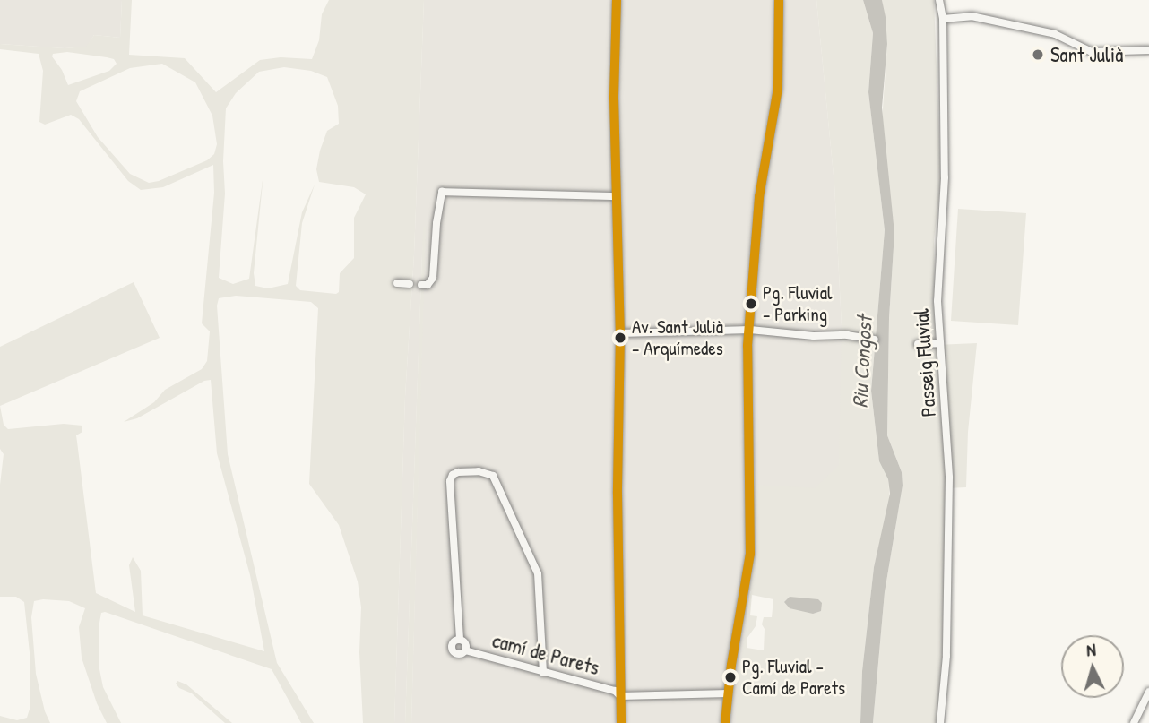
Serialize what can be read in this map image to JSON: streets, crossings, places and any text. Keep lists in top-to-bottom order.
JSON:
{
  "streets": {
    "street": ["Passeig Fluvial", "camí de Parets"]
  },
  "water": ["Riu Congost"],
  "places": [
    "Sant Julià",
    "Pg. Fluvial - Parking",
    "Av. Sant Julià - Arquímedes",
    "Pg. Fluvial - Camí de Parets"
  ],
  "north": "top"
}
